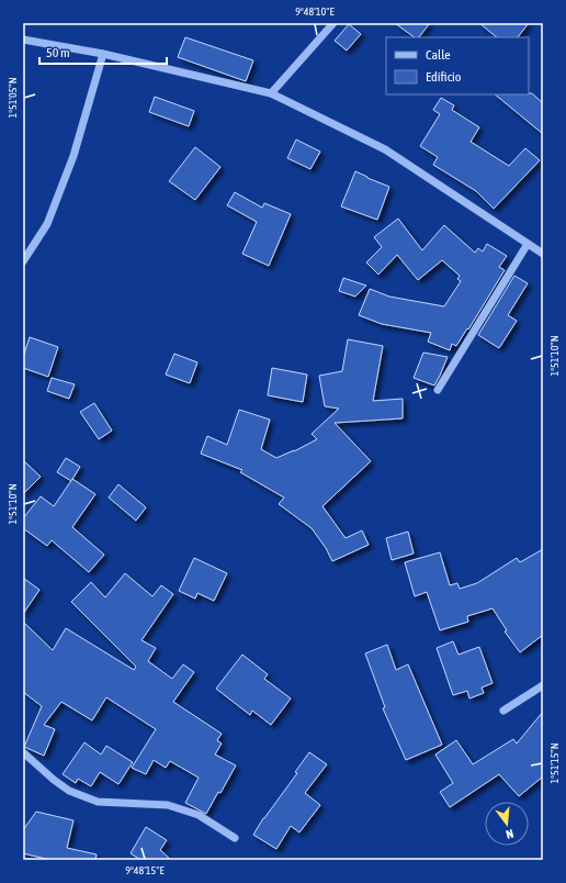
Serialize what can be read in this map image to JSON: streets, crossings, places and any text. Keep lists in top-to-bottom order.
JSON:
{
  "legend": ["Calle", "Edificio"],
  "scale_bar": "50 m",
  "north": "bottom",
  "coordinates": [
    "9°48'10\"E",
    "1°51'05\"N",
    "1°51'10\"N",
    "1°51'15\"N",
    "9°48'15\"E"
  ]
}
